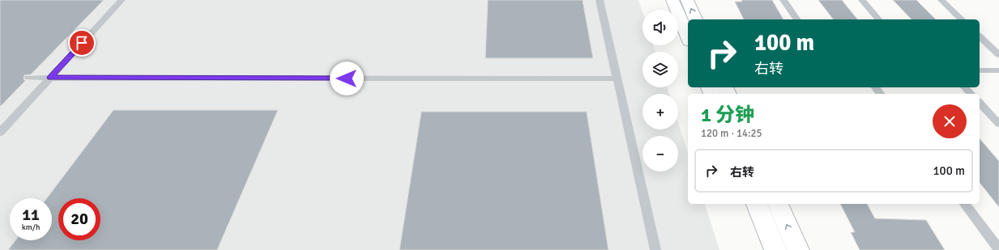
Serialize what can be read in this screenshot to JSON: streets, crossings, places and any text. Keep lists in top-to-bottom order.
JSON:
{
  "page": {
    "map_buttons": ["+", "−"],
    "turn": ["100 m", "右转"],
    "heading": ["1 分钟", "120 m · 14:25"],
    "list": [
      {
        "name": "右转",
        "value": "100 m"
      }
    ],
    "speed": "11 km/h",
    "limit": "20"
  }
}
